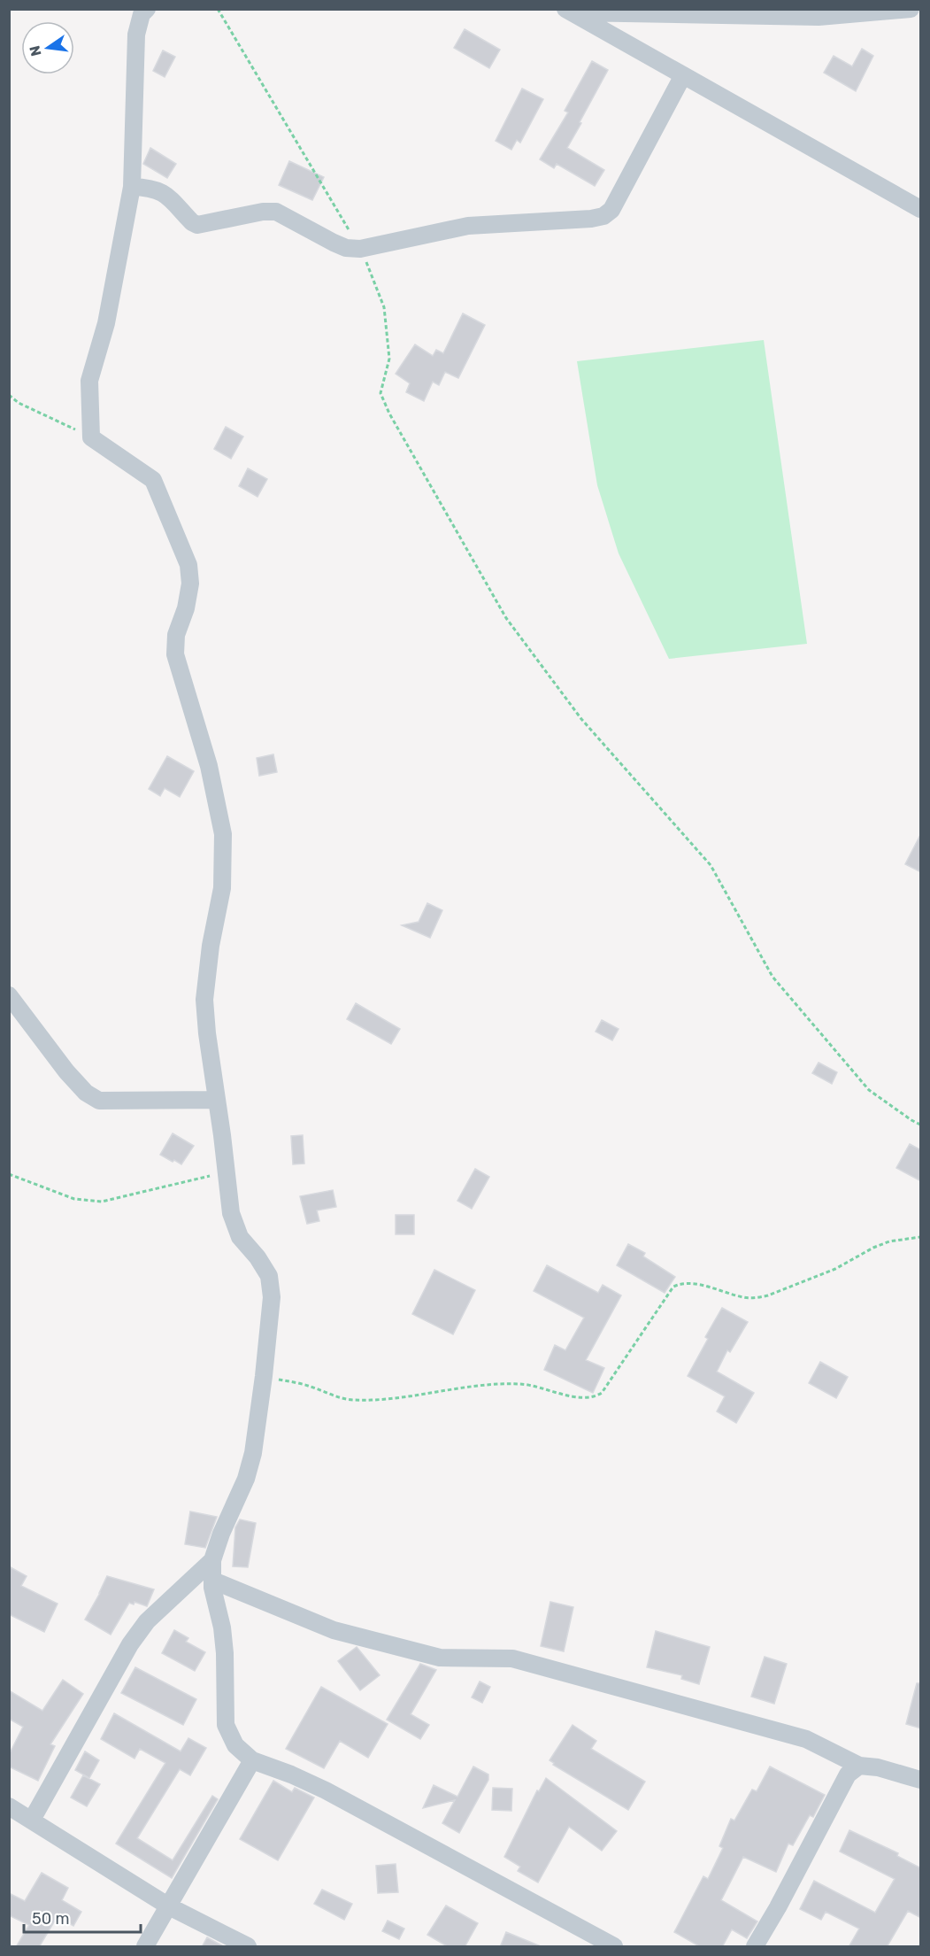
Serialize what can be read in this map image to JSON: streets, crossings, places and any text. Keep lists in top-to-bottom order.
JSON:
{
  "scale_bar": "50 m",
  "north": "left"
}
